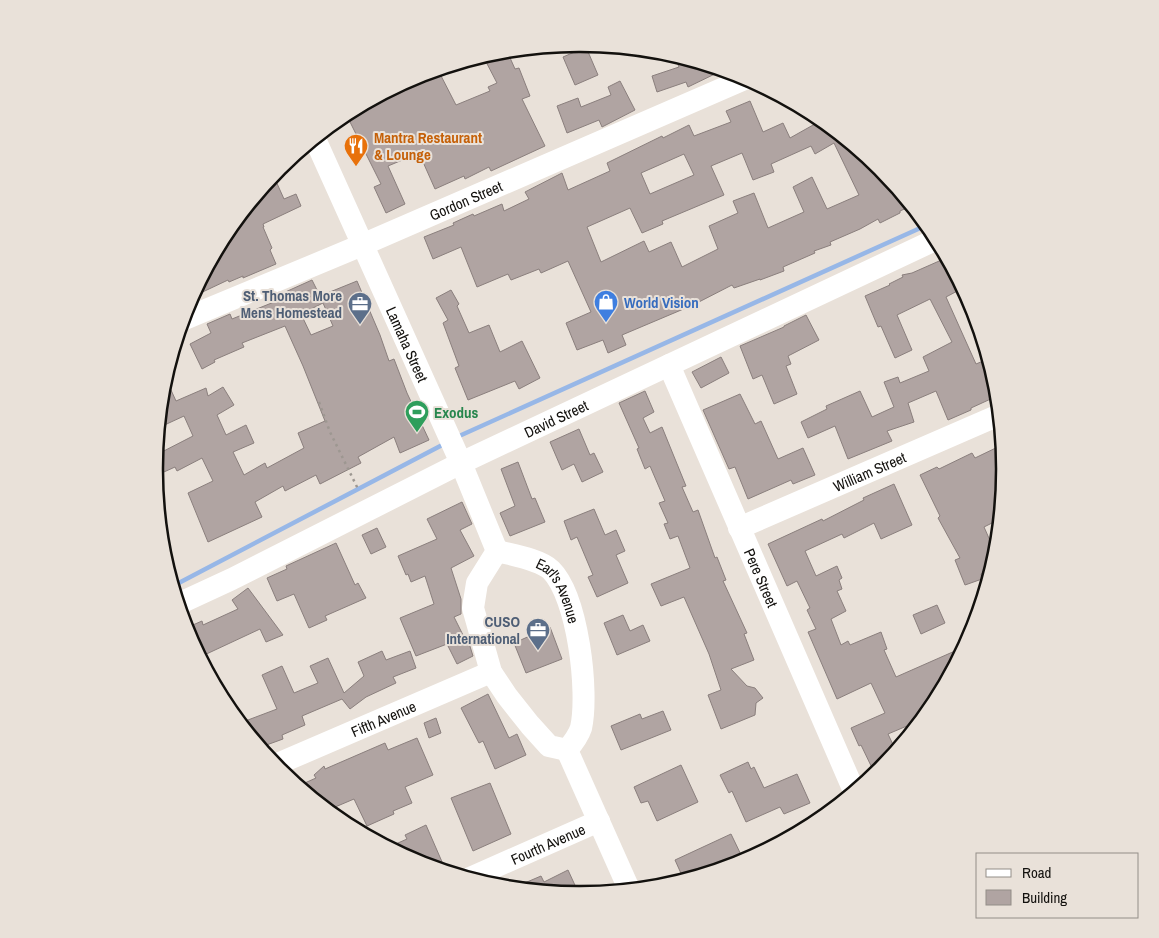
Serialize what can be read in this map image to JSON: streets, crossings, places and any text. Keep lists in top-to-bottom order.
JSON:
{
  "streets": {
    "street": [
      "Gordon Street",
      "Lamaha Street",
      "David Street",
      "William Street",
      "Pere Street",
      "Earl's Avenue",
      "Fifth Avenue",
      "Fourth Avenue"
    ]
  },
  "crossings": [
    ["Gordon Street", "Lamaha Street"],
    ["Lamaha Street", "David Street"],
    ["Lamaha Street", "Earl's Avenue"],
    ["David Street", "Pere Street"],
    ["William Street", "Pere Street"]
  ],
  "places": {
    "restaurant": ["Mantra Restaurant & Lounge"],
    "shop": ["World Vision"],
    "office": ["St. Thomas More Mens Homestead", "CUSO International"],
    "sports": ["Exodus"]
  },
  "legend": ["Road", "Building"]
}
